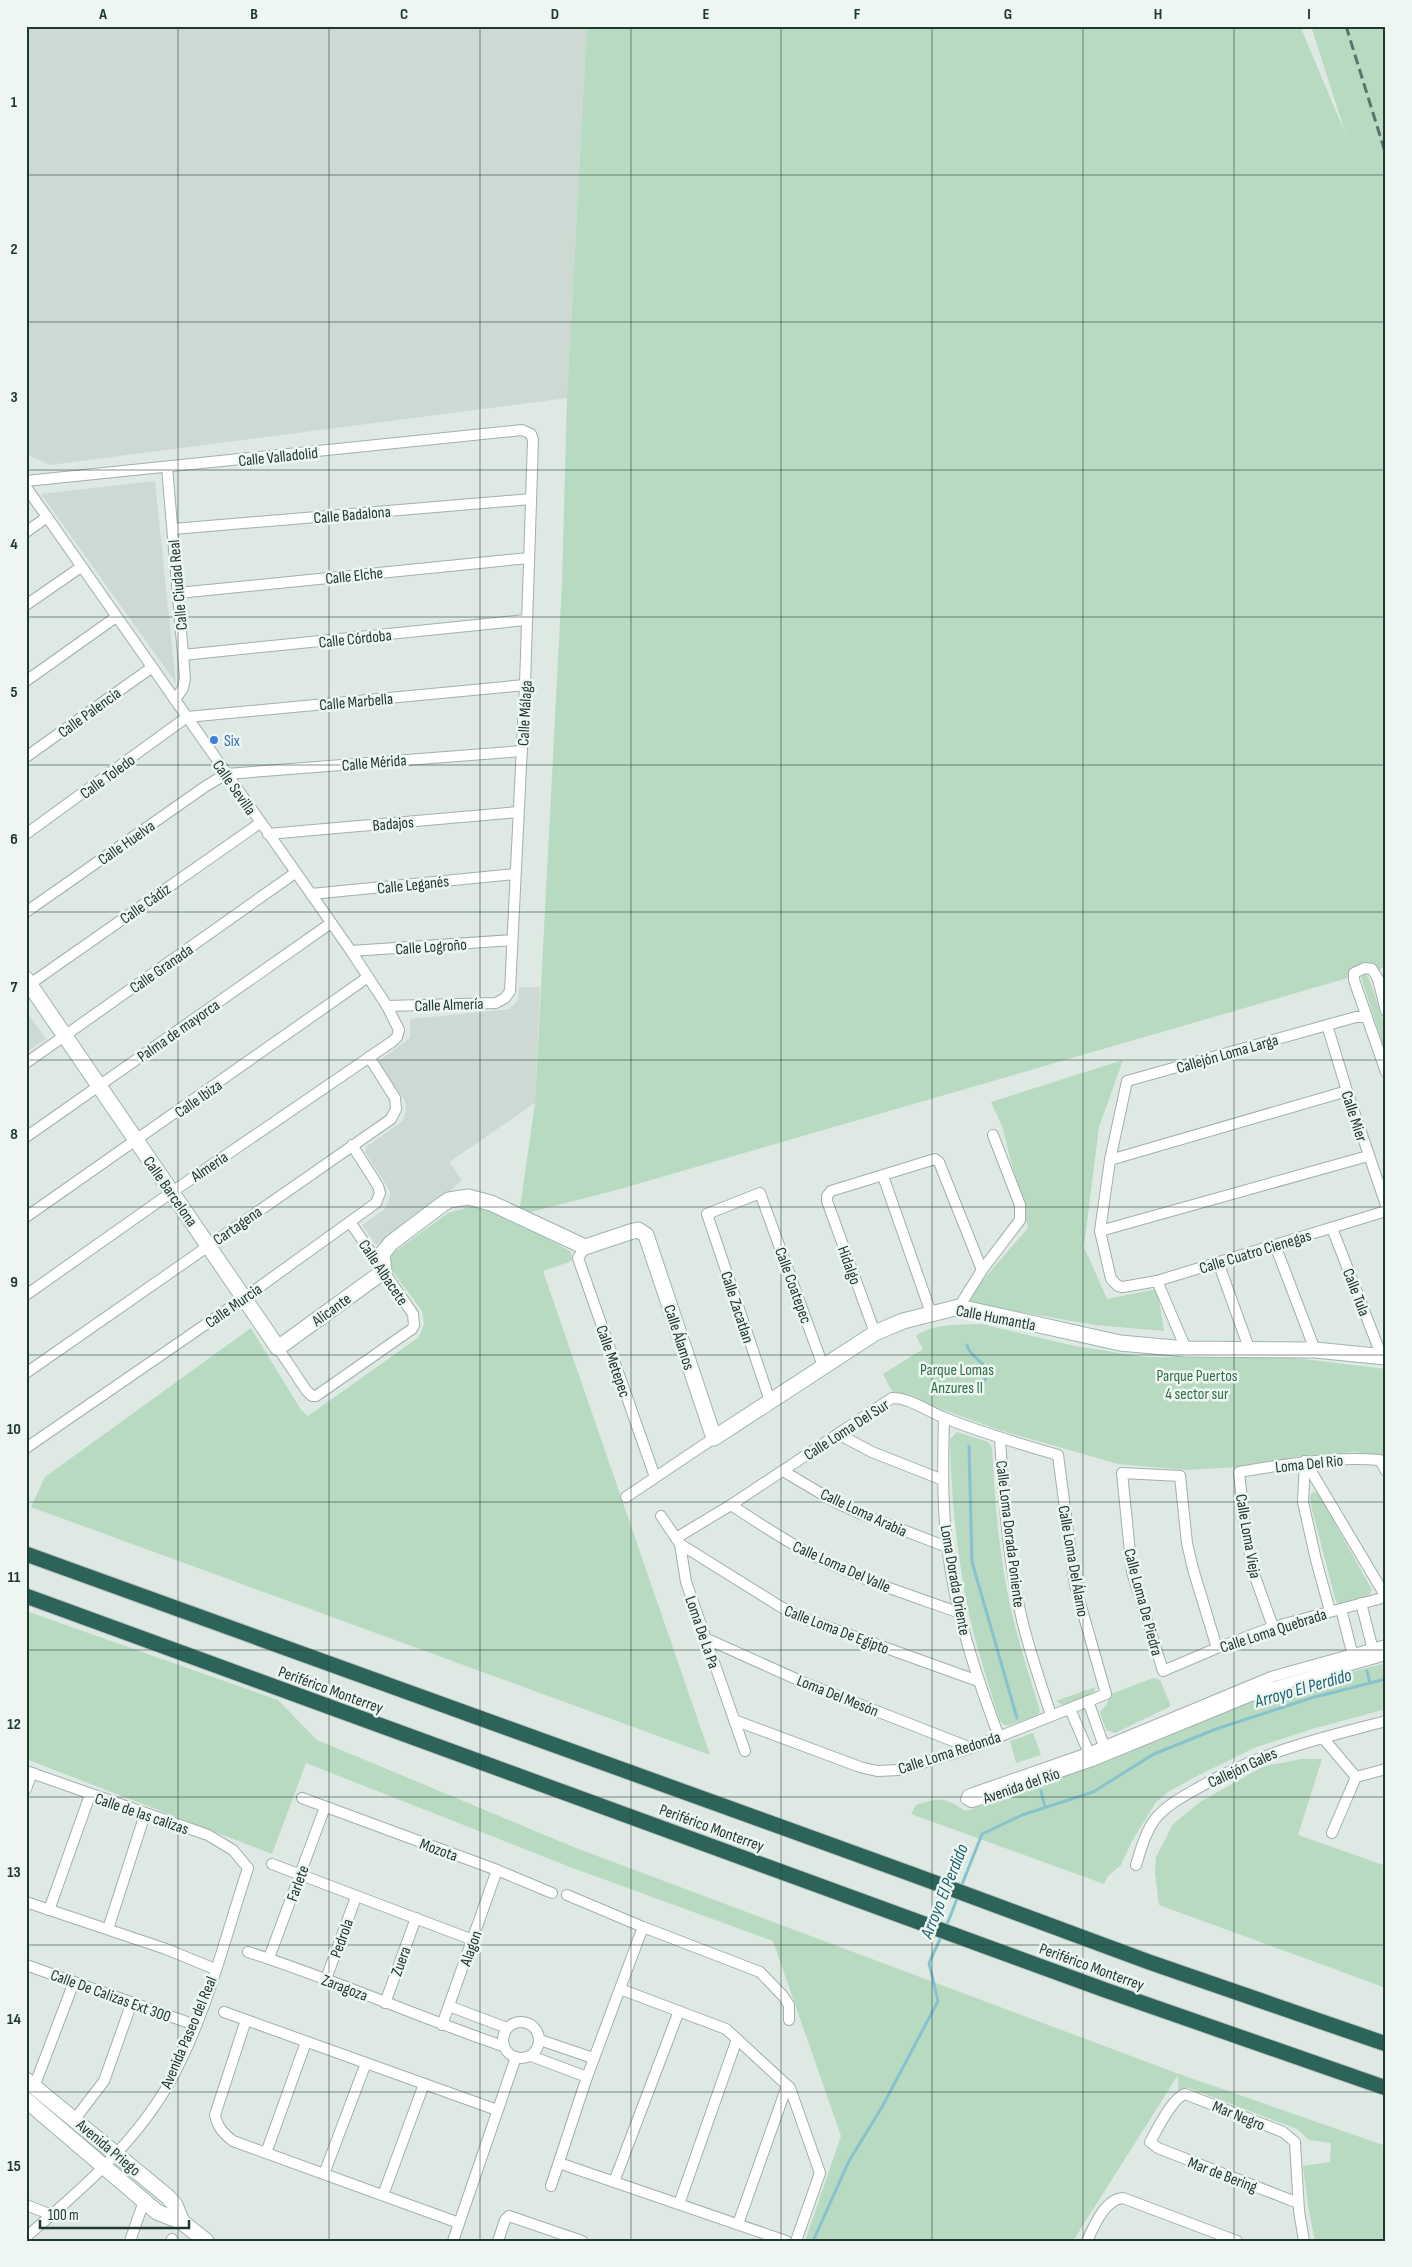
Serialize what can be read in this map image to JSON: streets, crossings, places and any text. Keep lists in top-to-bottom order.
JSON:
{
  "streets": {
    "highway": ["Periférico Monterrey"],
    "street": [
      "Calle Valladolid",
      "Calle Badalona",
      "Calle Elche",
      "Calle Ciudad Real",
      "Calle Córdoba",
      "Calle Marbella",
      "Calle Palencia",
      "Calle Málaga",
      "Calle Mérida",
      "Calle Toledo",
      "Calle Sevilla",
      "Badajos",
      "Calle Huelva",
      "Calle Leganés",
      "Calle Cádiz",
      "Calle Logroño",
      "Calle Granada",
      "Calle Almería",
      "Palma de mayorca",
      "Callejón Loma Larga",
      "Calle Ibiza",
      "Calle Mier",
      "Almeria",
      "Calle Barcelona",
      "Cartagena",
      "Calle Cuatro Cienegas",
      "Hidalgo",
      "Calle Albacete",
      "Calle Coatepec",
      "Calle Tula",
      "Calle Murcia",
      "Calle Zacatlan",
      "Alicante",
      "Calle Humantla",
      "Calle Álamos",
      "Calle Metepec",
      "Calle Loma Del Sur",
      "Loma Del Rio",
      "Calle Loma Arabia",
      "Calle Loma Dorada Poniente",
      "Calle Loma Vieja",
      "Calle Loma Del Álamo",
      "Calle Loma Del Valle",
      "Loma Dorada Oriente",
      "Calle Loma De Piedra",
      "Calle Loma De Egipto",
      "Calle Loma Quebrada",
      "Loma De La Pa",
      "Loma Del Mesón",
      "Calle Loma Redonda",
      "Callejón Gales",
      "Avenida del Río",
      "Calle de las calizas",
      "Mozota",
      "Farlete",
      "Pedrola",
      "Alagon",
      "Zuera",
      "Zaragoza",
      "Calle De Calizas Ext 300",
      "Avenida Paseo del Real",
      "Mar Negro",
      "Avenida Priego",
      "Mar de Bering"
    ]
  },
  "crossings": [
    ["Calle Valladolid", "Calle Ciudad Real"],
    ["Calle Valladolid", "Calle Málaga"],
    ["Calle Badalona", "Calle Ciudad Real"],
    ["Calle Badalona", "Calle Málaga"],
    ["Calle Elche", "Calle Ciudad Real"],
    ["Calle Elche", "Calle Málaga"],
    ["Calle Ciudad Real", "Calle Córdoba"],
    ["Calle Ciudad Real", "Calle Sevilla"],
    ["Calle Córdoba", "Calle Málaga"],
    ["Calle Marbella", "Calle Málaga"],
    ["Calle Marbella", "Calle Toledo"],
    ["Calle Marbella", "Calle Sevilla"],
    ["Calle Palencia", "Calle Sevilla"],
    ["Calle Málaga", "Calle Mérida"],
    ["Calle Málaga", "Badajos"],
    ["Calle Málaga", "Calle Leganés"],
    ["Calle Málaga", "Calle Logroño"],
    ["Calle Málaga", "Calle Almería"],
    ["Calle Mérida", "Calle Sevilla"],
    ["Calle Mérida", "Calle Huelva"],
    ["Calle Toledo", "Calle Sevilla"],
    ["Calle Sevilla", "Badajos"],
    ["Calle Sevilla", "Calle Huelva"],
    ["Calle Sevilla", "Calle Leganés"],
    ["Calle Sevilla", "Calle Cádiz"],
    ["Calle Sevilla", "Calle Logroño"],
    ["Calle Sevilla", "Calle Granada"],
    ["Calle Sevilla", "Calle Almería"],
    ["Calle Sevilla", "Palma de mayorca"],
    ["Calle Sevilla", "Calle Ibiza"],
    ["Calle Sevilla", "Almeria"],
    ["Calle Cádiz", "Calle Barcelona"],
    ["Calle Granada", "Calle Barcelona"],
    ["Palma de mayorca", "Calle Barcelona"],
    ["Callejón Loma Larga", "Calle Mier"],
    ["Calle Ibiza", "Calle Barcelona"],
    ["Almeria", "Calle Barcelona"],
    ["Almeria", "Cartagena"],
    ["Calle Barcelona", "Cartagena"],
    ["Calle Barcelona", "Calle Albacete"],
    ["Calle Barcelona", "Calle Murcia"],
    ["Calle Barcelona", "Alicante"],
    ["Cartagena", "Calle Murcia"],
    ["Calle Cuatro Cienegas", "Calle Tula"],
    ["Hidalgo", "Calle Humantla"],
    ["Calle Albacete", "Calle Murcia"],
    ["Calle Albacete", "Alicante"],
    ["Calle Coatepec", "Calle Zacatlan"],
    ["Calle Coatepec", "Calle Humantla"],
    ["Calle Tula", "Calle Humantla"],
    ["Calle Zacatlan", "Calle Humantla"],
    ["Calle Humantla", "Calle Álamos"],
    ["Calle Humantla", "Calle Metepec"],
    ["Calle Álamos", "Calle Metepec"],
    ["Calle Loma Del Sur", "Calle Loma Arabia"],
    ["Calle Loma Del Sur", "Calle Loma Dorada Poniente"],
    ["Calle Loma Del Sur", "Calle Loma Del Álamo"],
    ["Calle Loma Del Sur", "Calle Loma Del Valle"],
    ["Calle Loma Del Sur", "Loma Dorada Oriente"],
    ["Calle Loma Del Sur", "Calle Loma De Egipto"],
    ["Calle Loma Del Sur", "Loma De La Pa"],
    ["Loma Del Rio", "Calle Loma Vieja"],
    ["Calle Loma Arabia", "Loma Dorada Oriente"],
    ["Calle Loma Dorada Poniente", "Calle Loma Redonda"],
    ["Calle Loma Vieja", "Calle Loma Quebrada"],
    ["Calle Loma Del Álamo", "Calle Loma Redonda"],
    ["Calle Loma Del Valle", "Loma Dorada Oriente"],
    ["Loma Dorada Oriente", "Calle Loma De Egipto"],
    ["Loma Dorada Oriente", "Calle Loma Redonda"],
    ["Calle Loma De Piedra", "Calle Loma Quebrada"],
    ["Calle Loma De Egipto", "Loma De La Pa"],
    ["Loma De La Pa", "Loma Del Mesón"],
    ["Loma De La Pa", "Calle Loma Redonda"],
    ["Loma Del Mesón", "Calle Loma Redonda"],
    ["Calle de las calizas", "Avenida Paseo del Real"],
    ["Mozota", "Farlete"],
    ["Mozota", "Alagon"],
    ["Farlete", "Zaragoza"],
    ["Pedrola", "Zaragoza"],
    ["Alagon", "Zaragoza"],
    ["Zuera", "Zaragoza"],
    ["Calle De Calizas Ext 300", "Avenida Paseo del Real"],
    ["Avenida Paseo del Real", "Avenida Priego"],
    ["Mar Negro", "Mar de Bering"]
  ],
  "water": ["Arroyo El Perdido"],
  "parks": ["Parque Lomas Anzures II", "Parque Puertos 4 sector sur"],
  "places": ["Six"],
  "scale_bar": "100 m",
  "grid": {
    "columns": [
      "A",
      "B",
      "C",
      "D",
      "E",
      "F",
      "G",
      "H",
      "I"
    ],
    "rows": [
      "1",
      "2",
      "3",
      "4",
      "5",
      "6",
      "7",
      "8",
      "9",
      "10",
      "11",
      "12",
      "13",
      "14",
      "15"
    ]
  }
}
